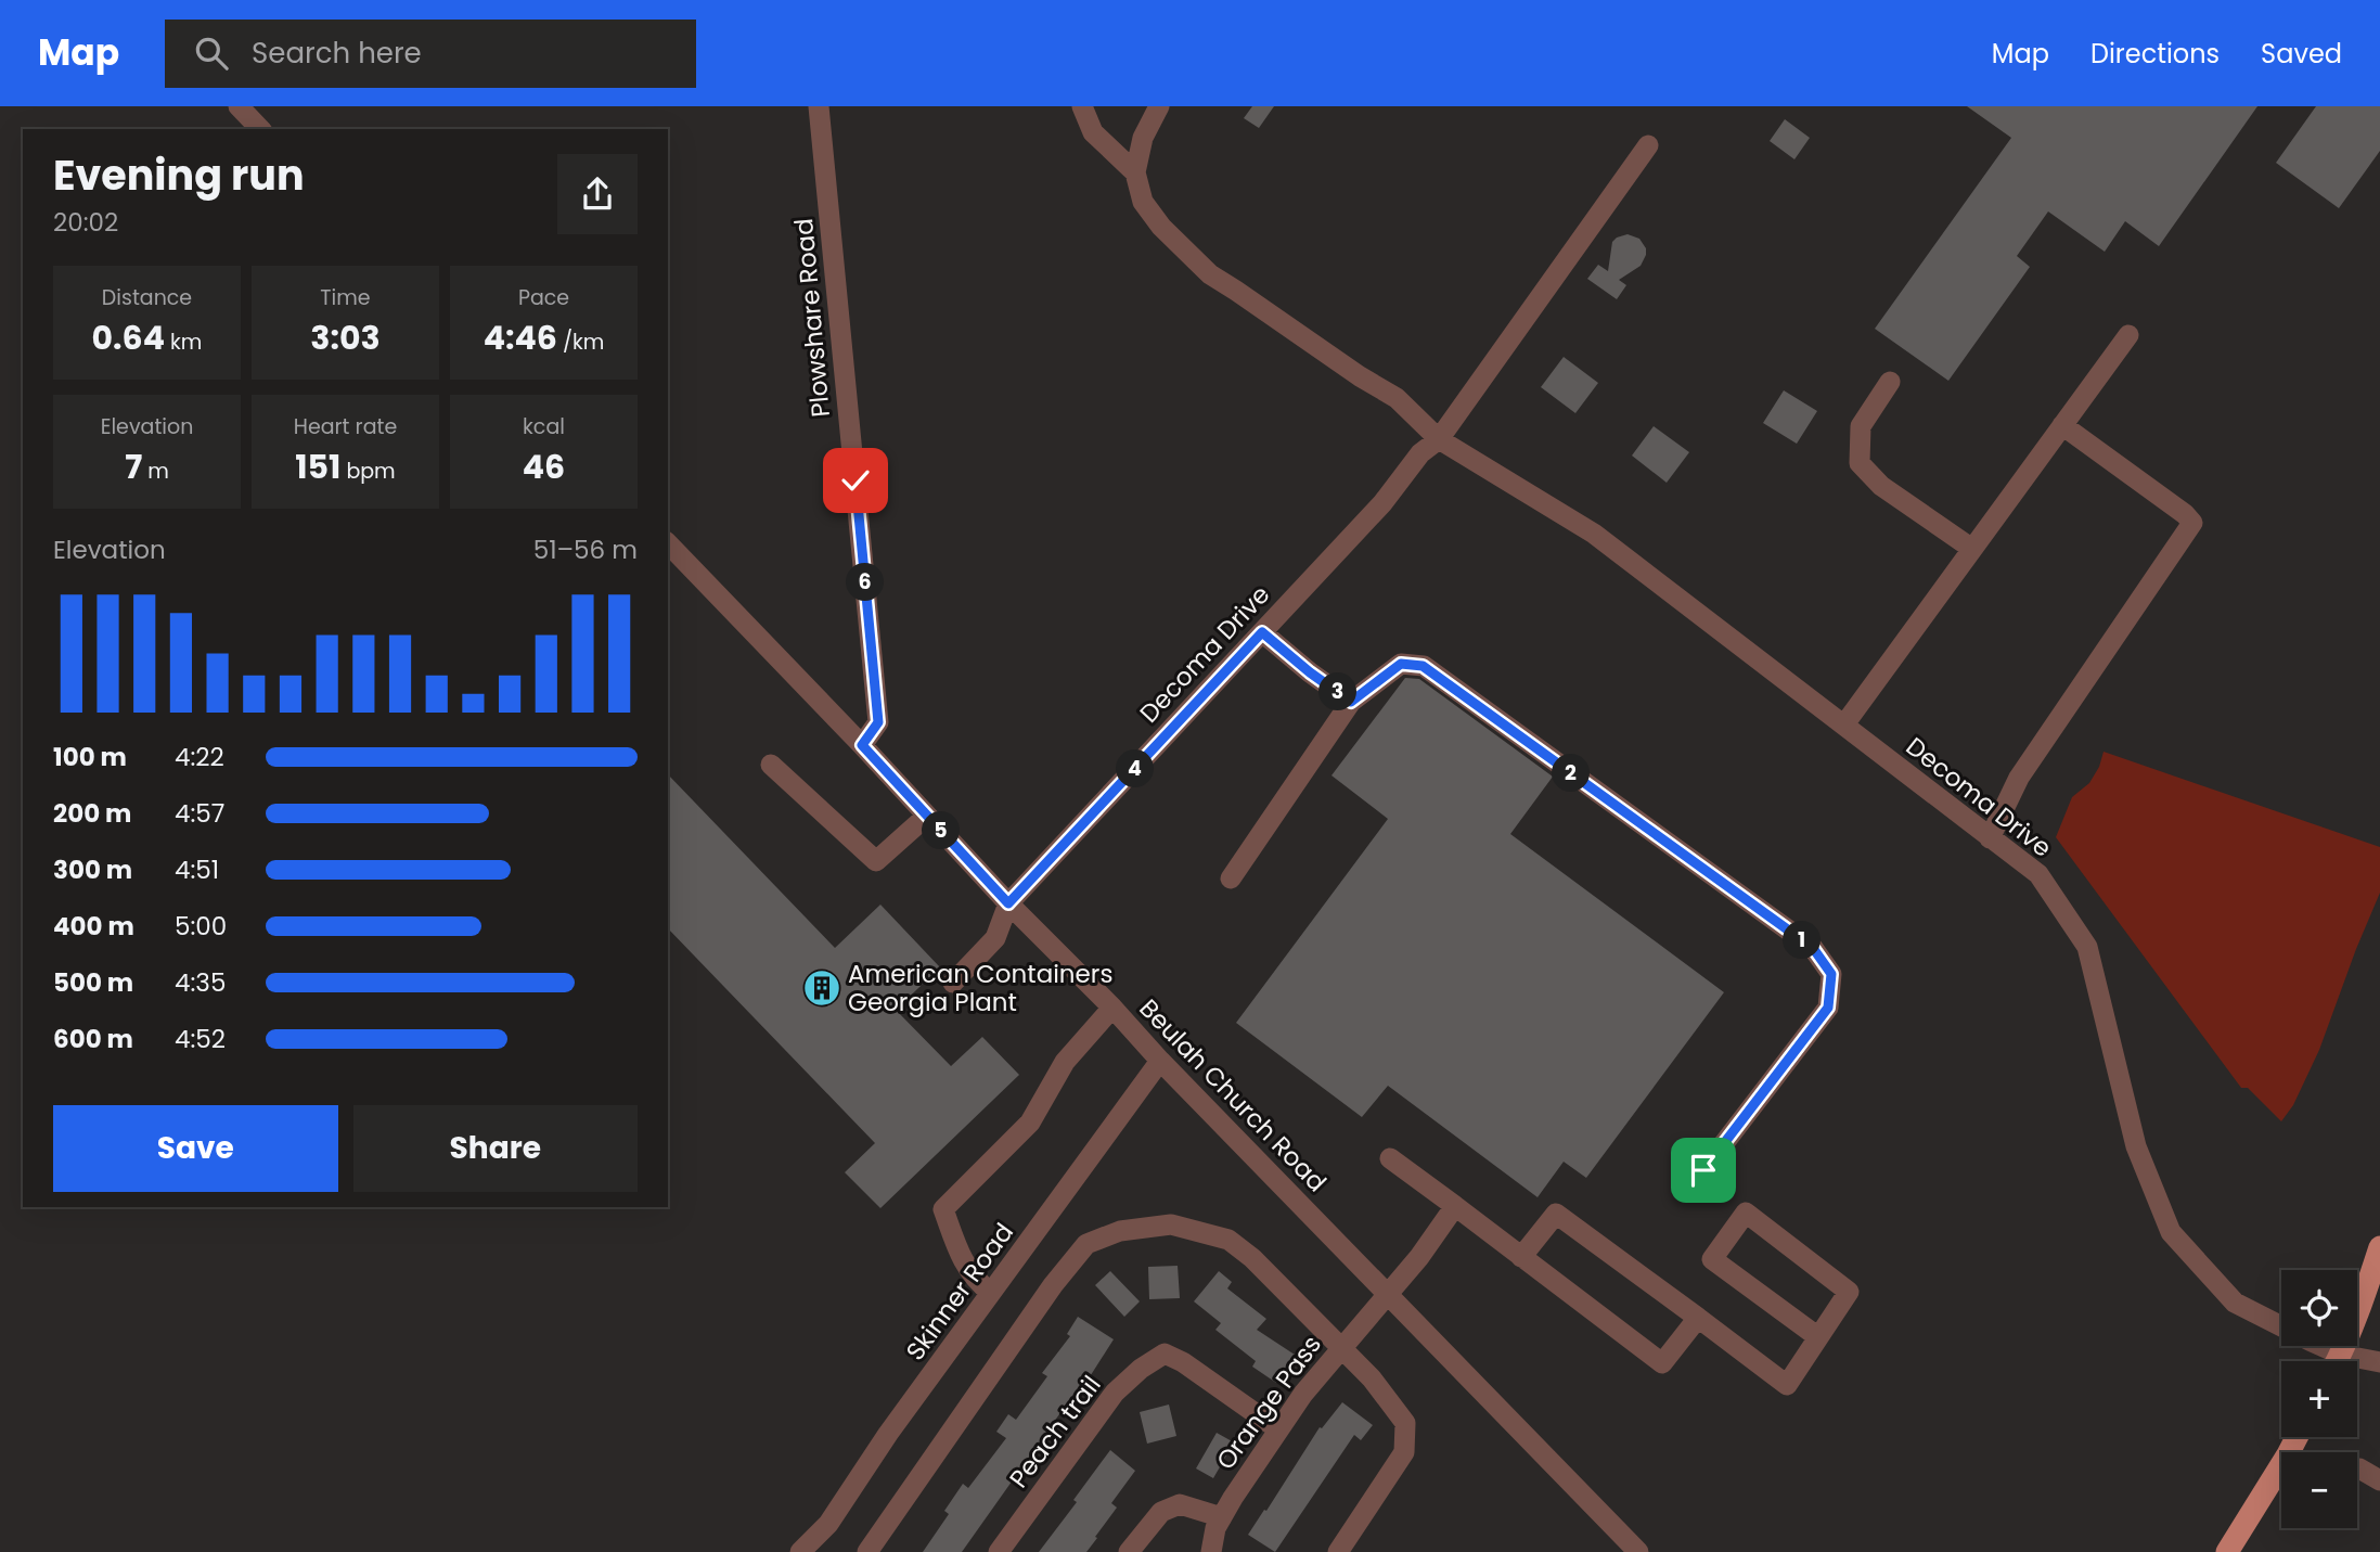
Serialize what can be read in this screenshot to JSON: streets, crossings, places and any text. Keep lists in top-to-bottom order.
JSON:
{
  "streets": {
    "street": [
      "Plowshare Road",
      "Decoma Drive",
      "Beulah Church Road",
      "Skinner Road",
      "Orange Pass",
      "Peach trail"
    ]
  },
  "crossings": [
    ["Plowshare Road", "Beulah Church Road"],
    ["Decoma Drive", "Beulah Church Road"],
    ["Beulah Church Road", "Skinner Road"],
    ["Beulah Church Road", "Orange Pass"],
    ["Orange Pass", "Peach trail"]
  ],
  "places": {
    "building": ["American Containers Georgia Plant"]
  },
  "page": {
    "header": "Map",
    "search": "Search here",
    "nav": ["Map", "Directions", "Saved"],
    "heading": ["Evening run", "20:02"],
    "stats": [
      ["Distance", "0.64 km"],
      ["Time", "3:03"],
      ["Pace", "4:46 /km"],
      ["Elevation", "7 m"],
      ["Heart rate", "151 bpm"],
      ["kcal", "46"]
    ],
    "chart": ["Elevation", "51–56 m"],
    "pins": [
      "6",
      "3",
      "4",
      "2",
      "5",
      "1"
    ],
    "list": [
      {
        "name": "100 m",
        "note": "4:22"
      },
      {
        "name": "200 m",
        "note": "4:57"
      },
      {
        "name": "300 m",
        "note": "4:51"
      },
      {
        "name": "400 m",
        "note": "5:00"
      },
      {
        "name": "500 m",
        "note": "4:35"
      },
      {
        "name": "600 m",
        "note": "4:52"
      }
    ],
    "buttons": ["Save", "Share"],
    "map_buttons": ["+", "−"]
  }
}
